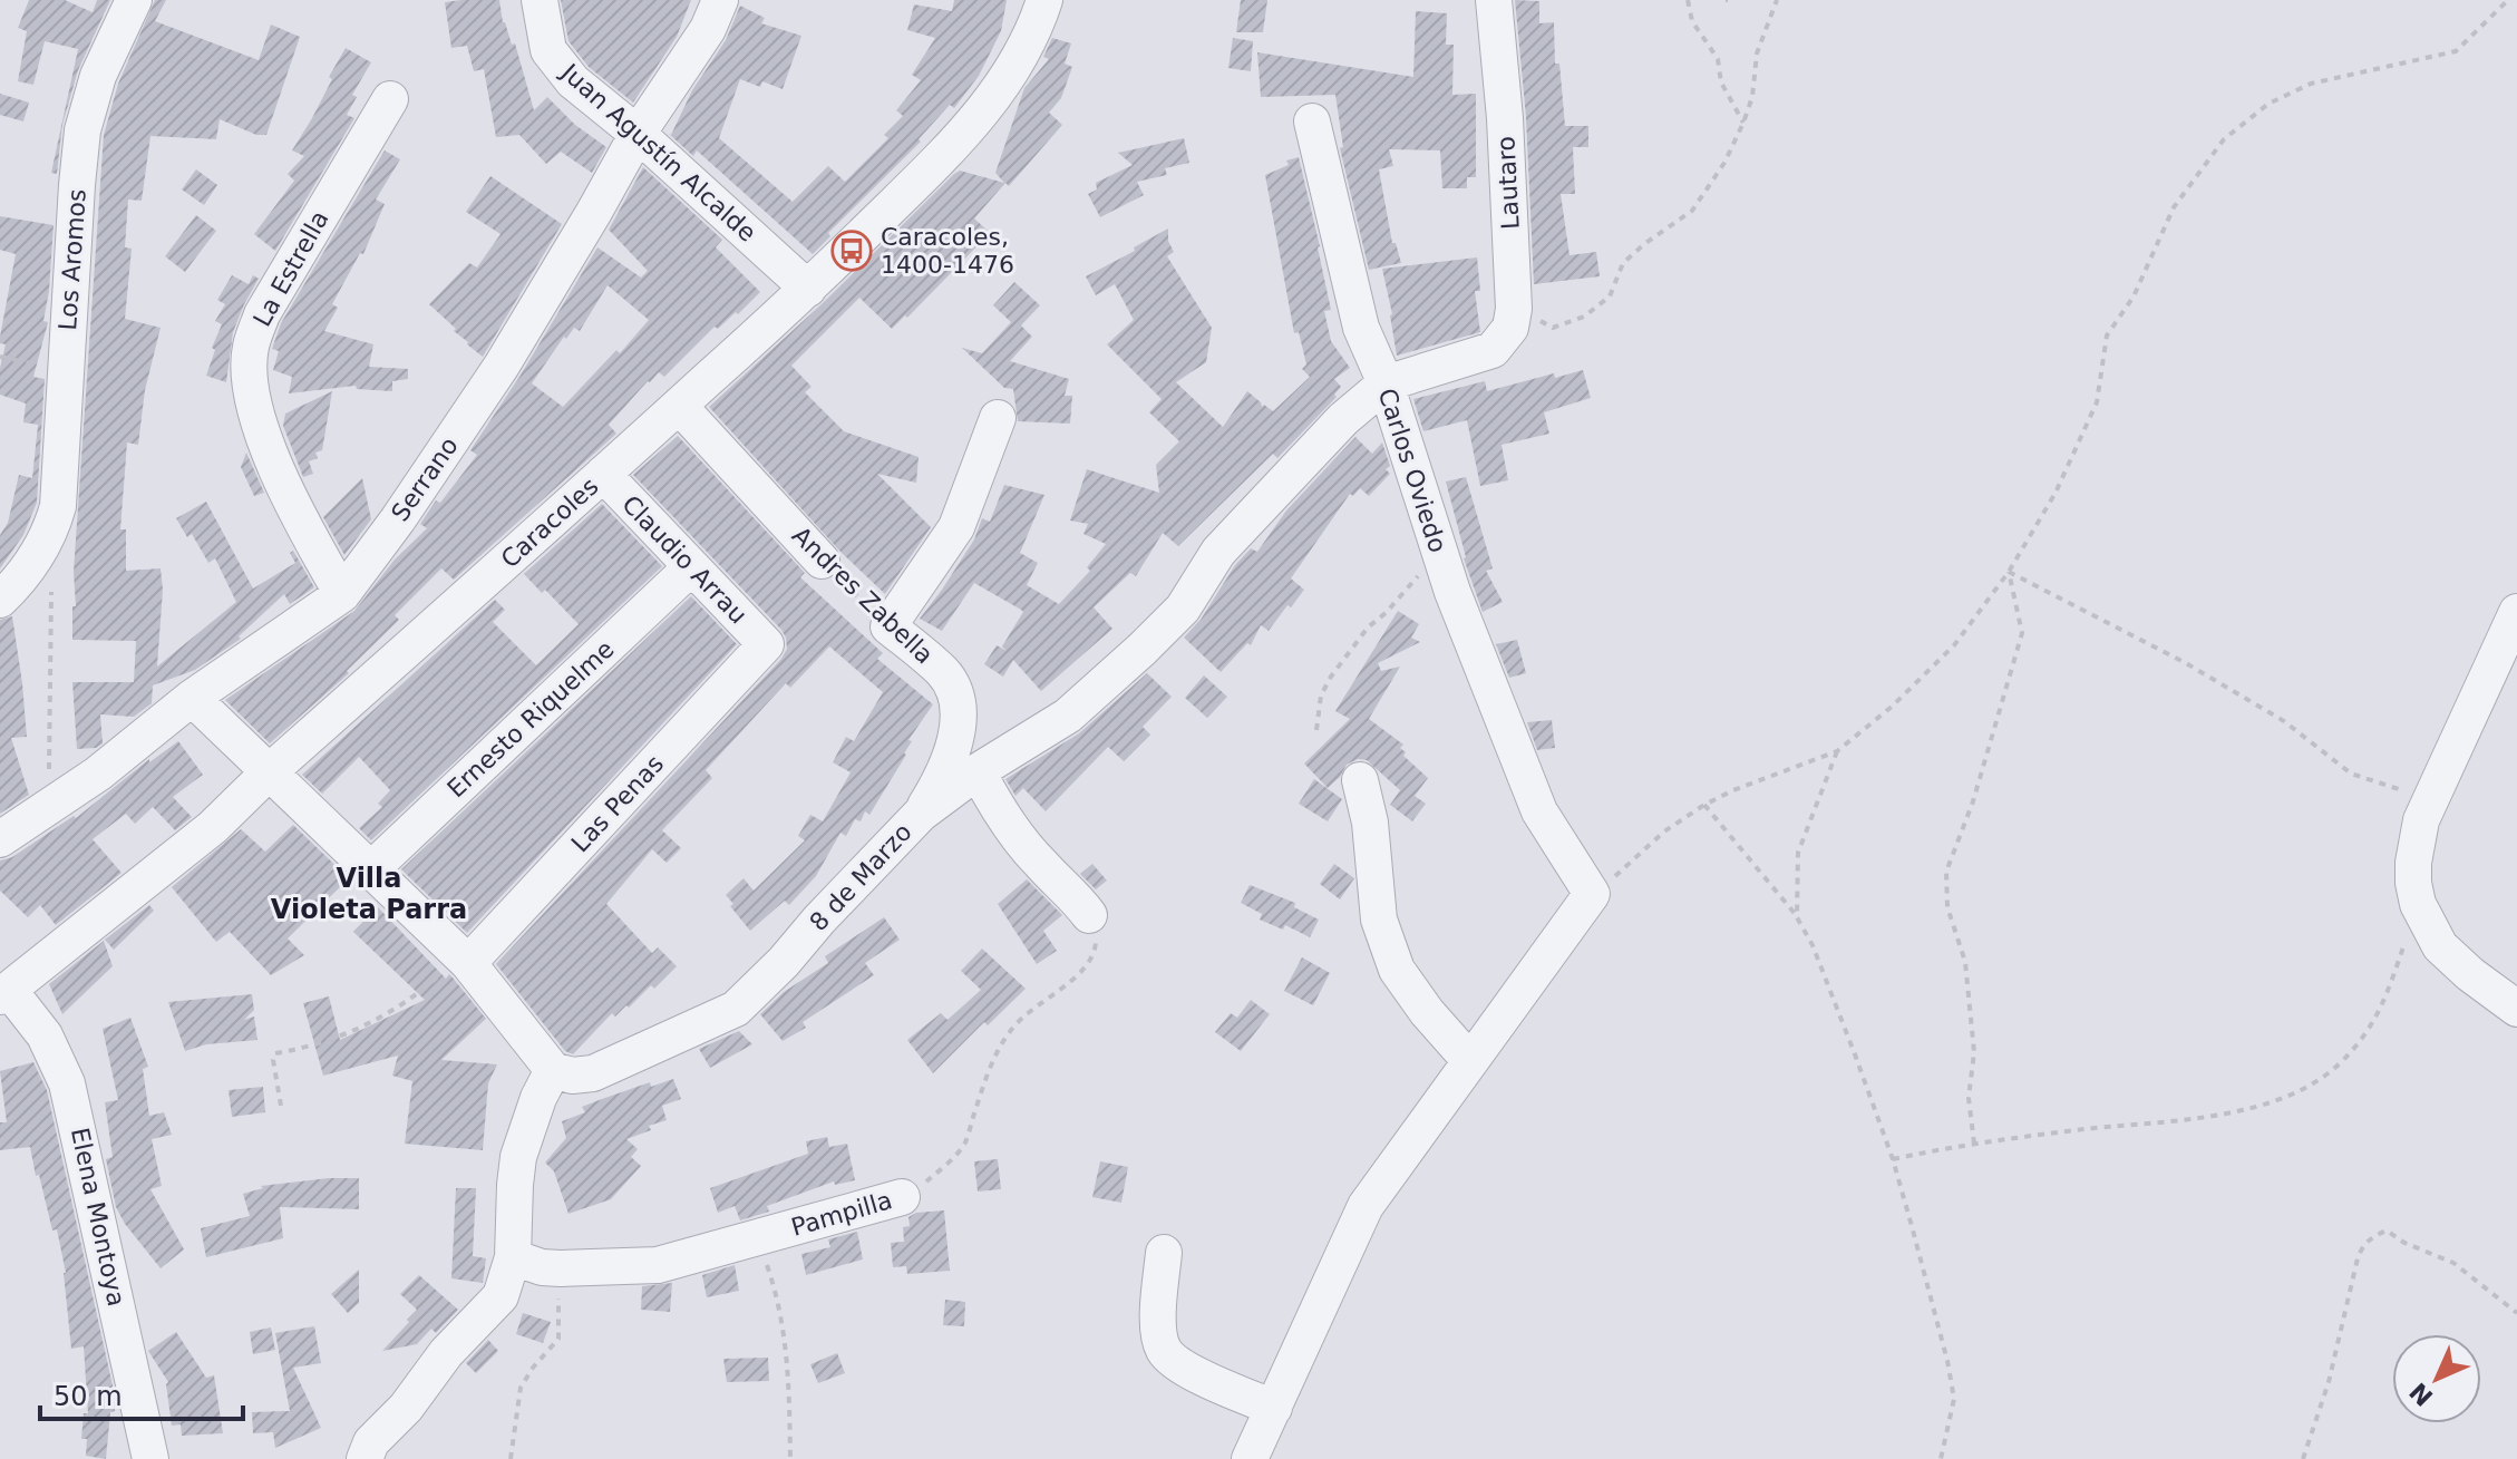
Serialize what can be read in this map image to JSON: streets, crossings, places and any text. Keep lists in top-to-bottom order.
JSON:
{
  "streets": {
    "street": [
      "Juan Agustín Alcalde",
      "Lautaro",
      "Los Aromos",
      "La Estrella",
      "Carlos Oviedo",
      "Serrano",
      "Caracoles",
      "Claudio Arrau",
      "Andres Zabella",
      "Ernesto Riquelme",
      "Las Penas",
      "8 de Marzo",
      "Pampilla",
      "Elena Montoya"
    ]
  },
  "crossings": [
    ["Juan Agustín Alcalde", "Serrano"],
    ["Juan Agustín Alcalde", "Caracoles"],
    ["Lautaro", "8 de Marzo"],
    ["La Estrella", "Serrano"],
    ["Carlos Oviedo", "8 de Marzo"],
    ["Caracoles", "Claudio Arrau"],
    ["Caracoles", "Andres Zabella"],
    ["Caracoles", "Elena Montoya"],
    ["Claudio Arrau", "Ernesto Riquelme"],
    ["Claudio Arrau", "Las Penas"],
    ["Andres Zabella", "8 de Marzo"]
  ],
  "districts": ["Villa Violeta Parra"],
  "places": {
    "bus stop": ["Caracoles, 1400-1476"]
  },
  "scale_bar": "50 m",
  "north": "bottom left"
}
